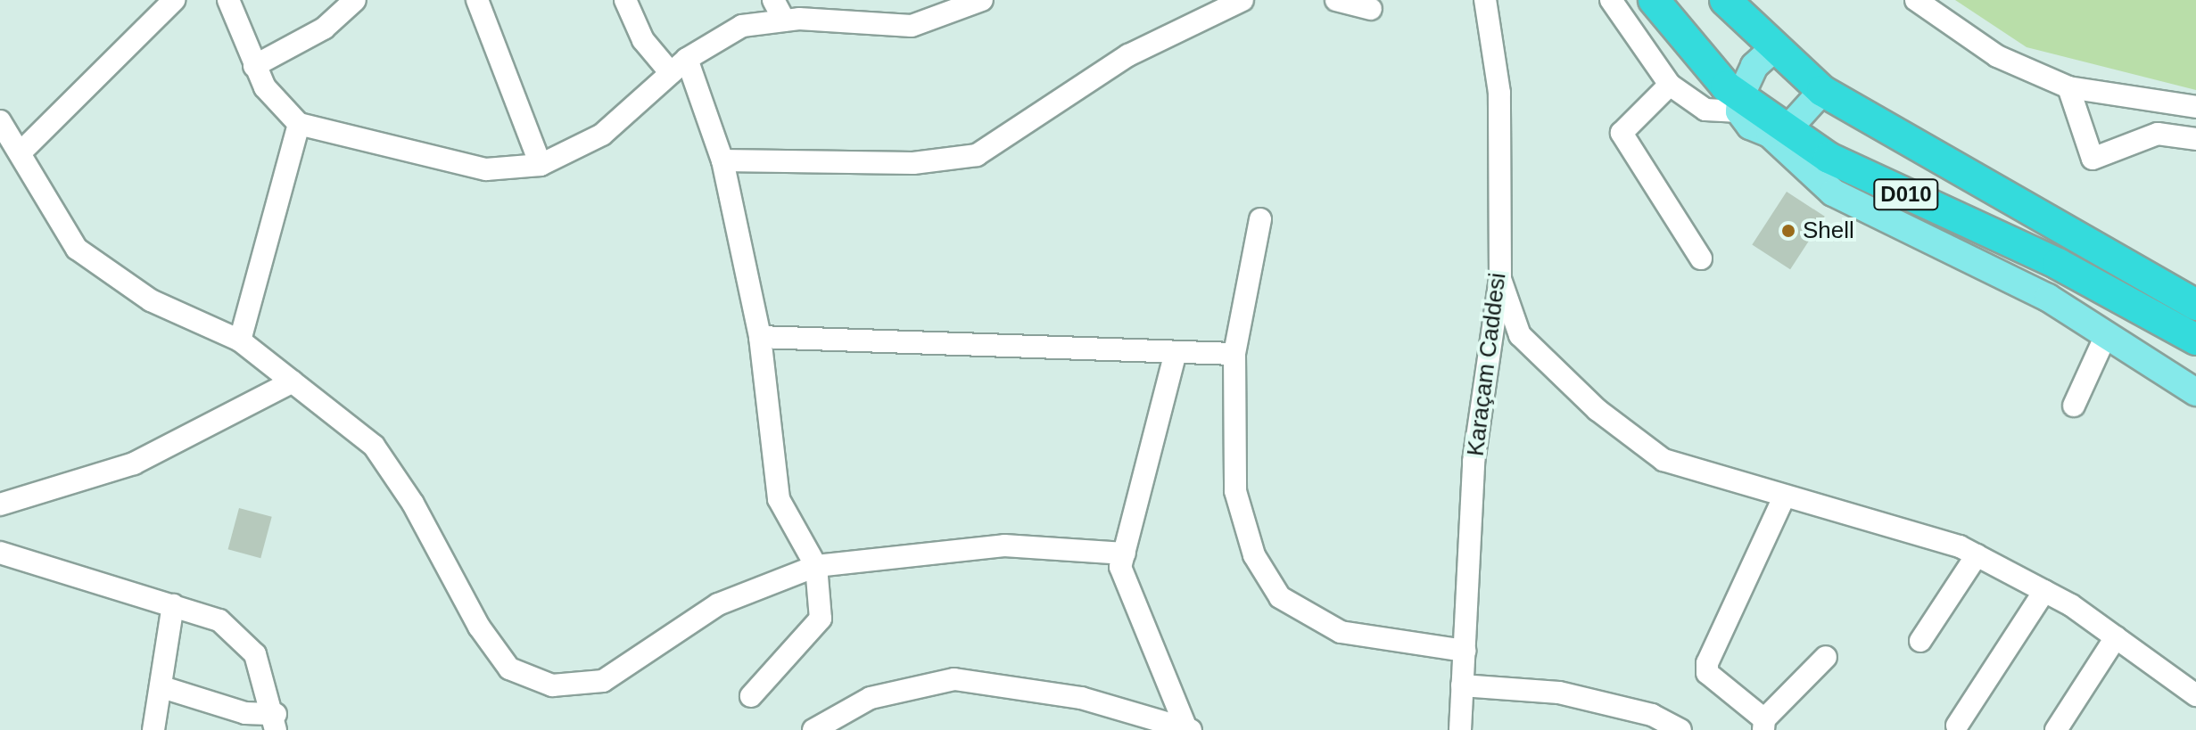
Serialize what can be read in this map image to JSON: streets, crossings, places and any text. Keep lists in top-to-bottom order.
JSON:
{
  "streets": {
    "highway": ["D010"],
    "street": ["Karaçam Caddesi"]
  },
  "places": ["Shell"]
}
